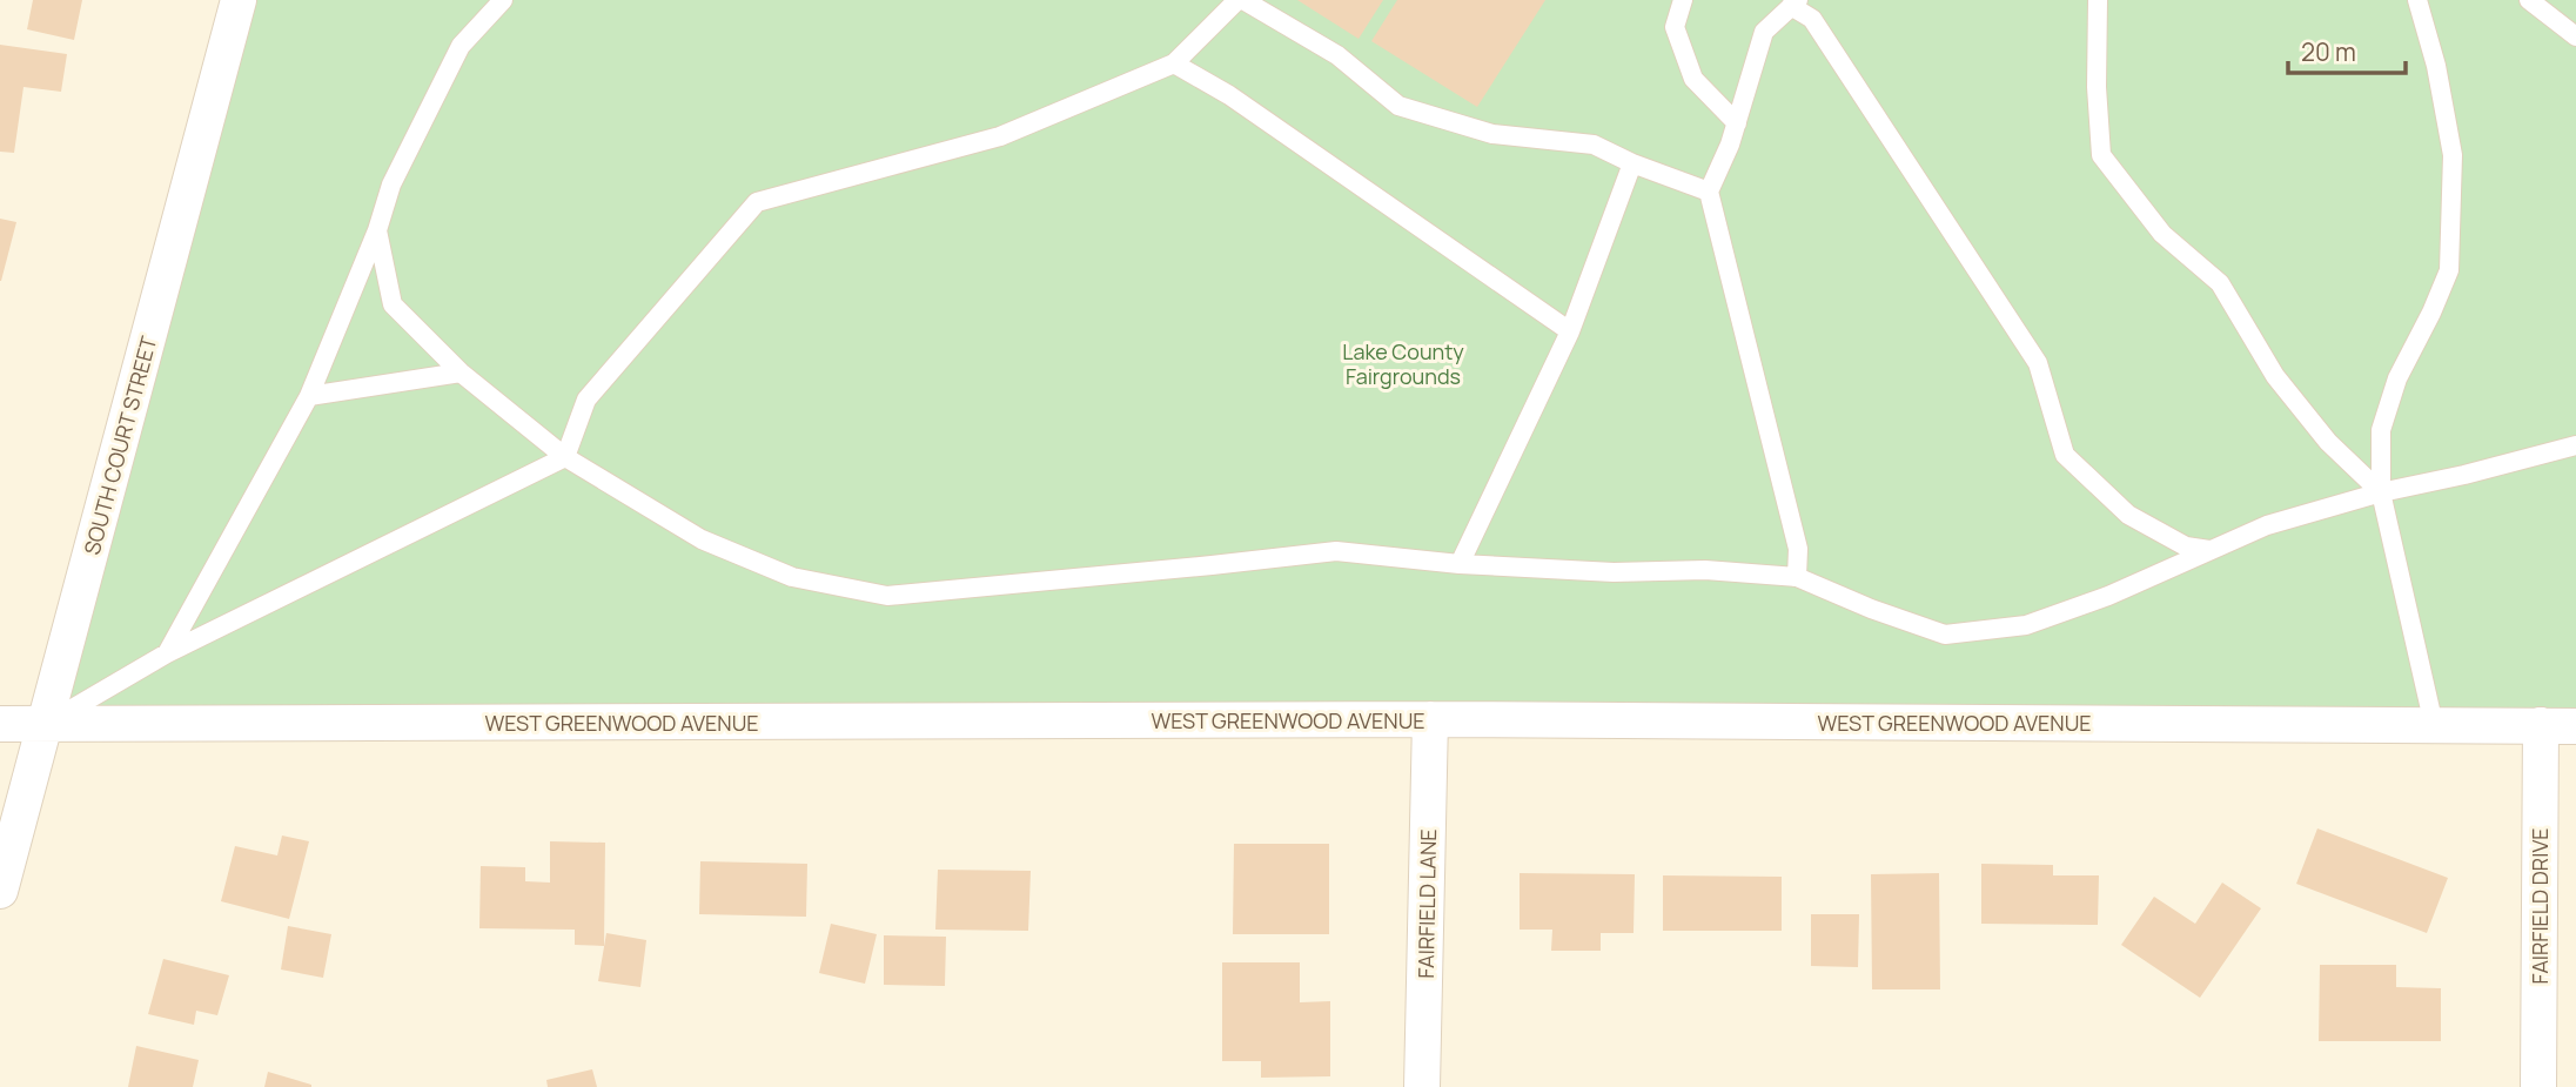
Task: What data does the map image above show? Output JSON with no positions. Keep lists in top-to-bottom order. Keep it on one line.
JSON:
{"streets":{"street":["SOUTH COURT STREET","WEST GREENWOOD AVENUE","FAIRFIELD LANE","FAIRFIELD DRIVE"]},"crossings":[["SOUTH COURT STREET","WEST GREENWOOD AVENUE"],["WEST GREENWOOD AVENUE","FAIRFIELD LANE"],["WEST GREENWOOD AVENUE","FAIRFIELD DRIVE"]],"parks":["Lake County Fairgrounds"],"scale_bar":"20 m"}
